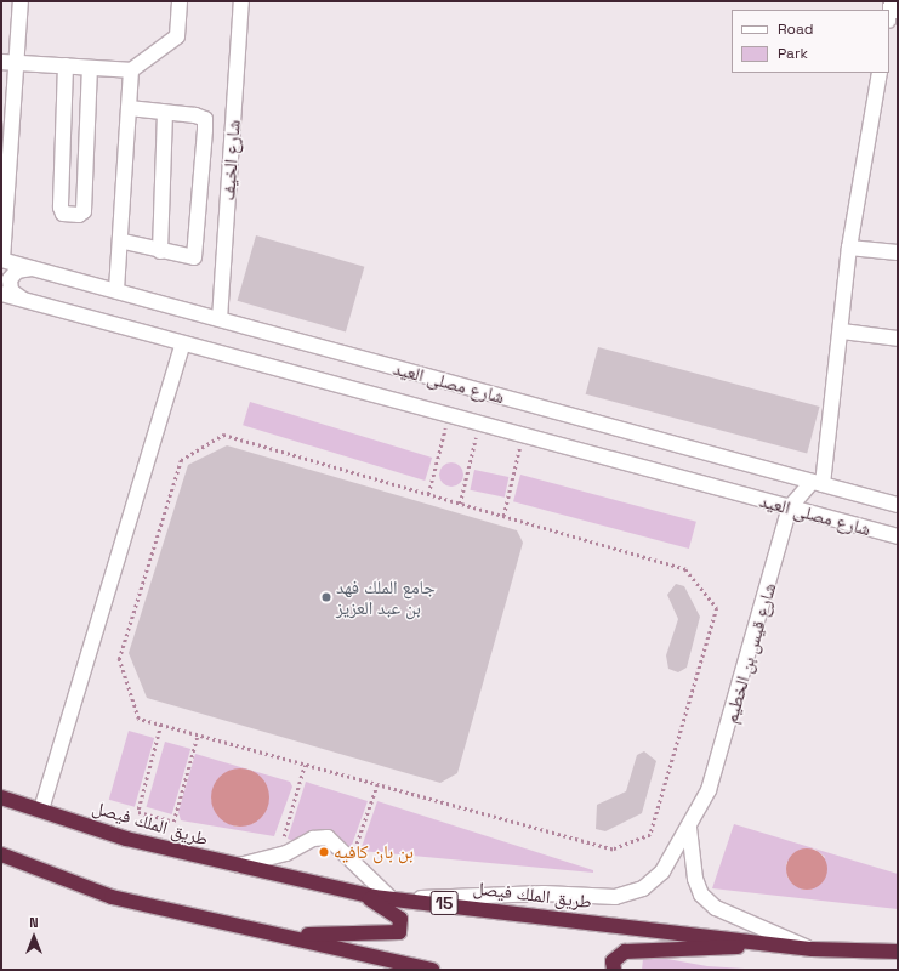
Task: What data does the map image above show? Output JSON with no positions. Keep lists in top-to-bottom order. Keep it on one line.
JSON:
{"streets":{"highway":["طريق الملك فيصل","15"],"street":["شارع الخيف","شارع مصلى العيد","شارع قيس بن الخطيم"]},"crossings":[["شارع الخيف","شارع مصلى العيد"],["شارع مصلى العيد","شارع قيس بن الخطيم"],["شارع قيس بن الخطيم","طريق الملك فيصل"]],"places":["جامع الملك فهد بن عبد العزيز","بن بان كافيه"],"legend":["Road","Park"],"north":"top"}
